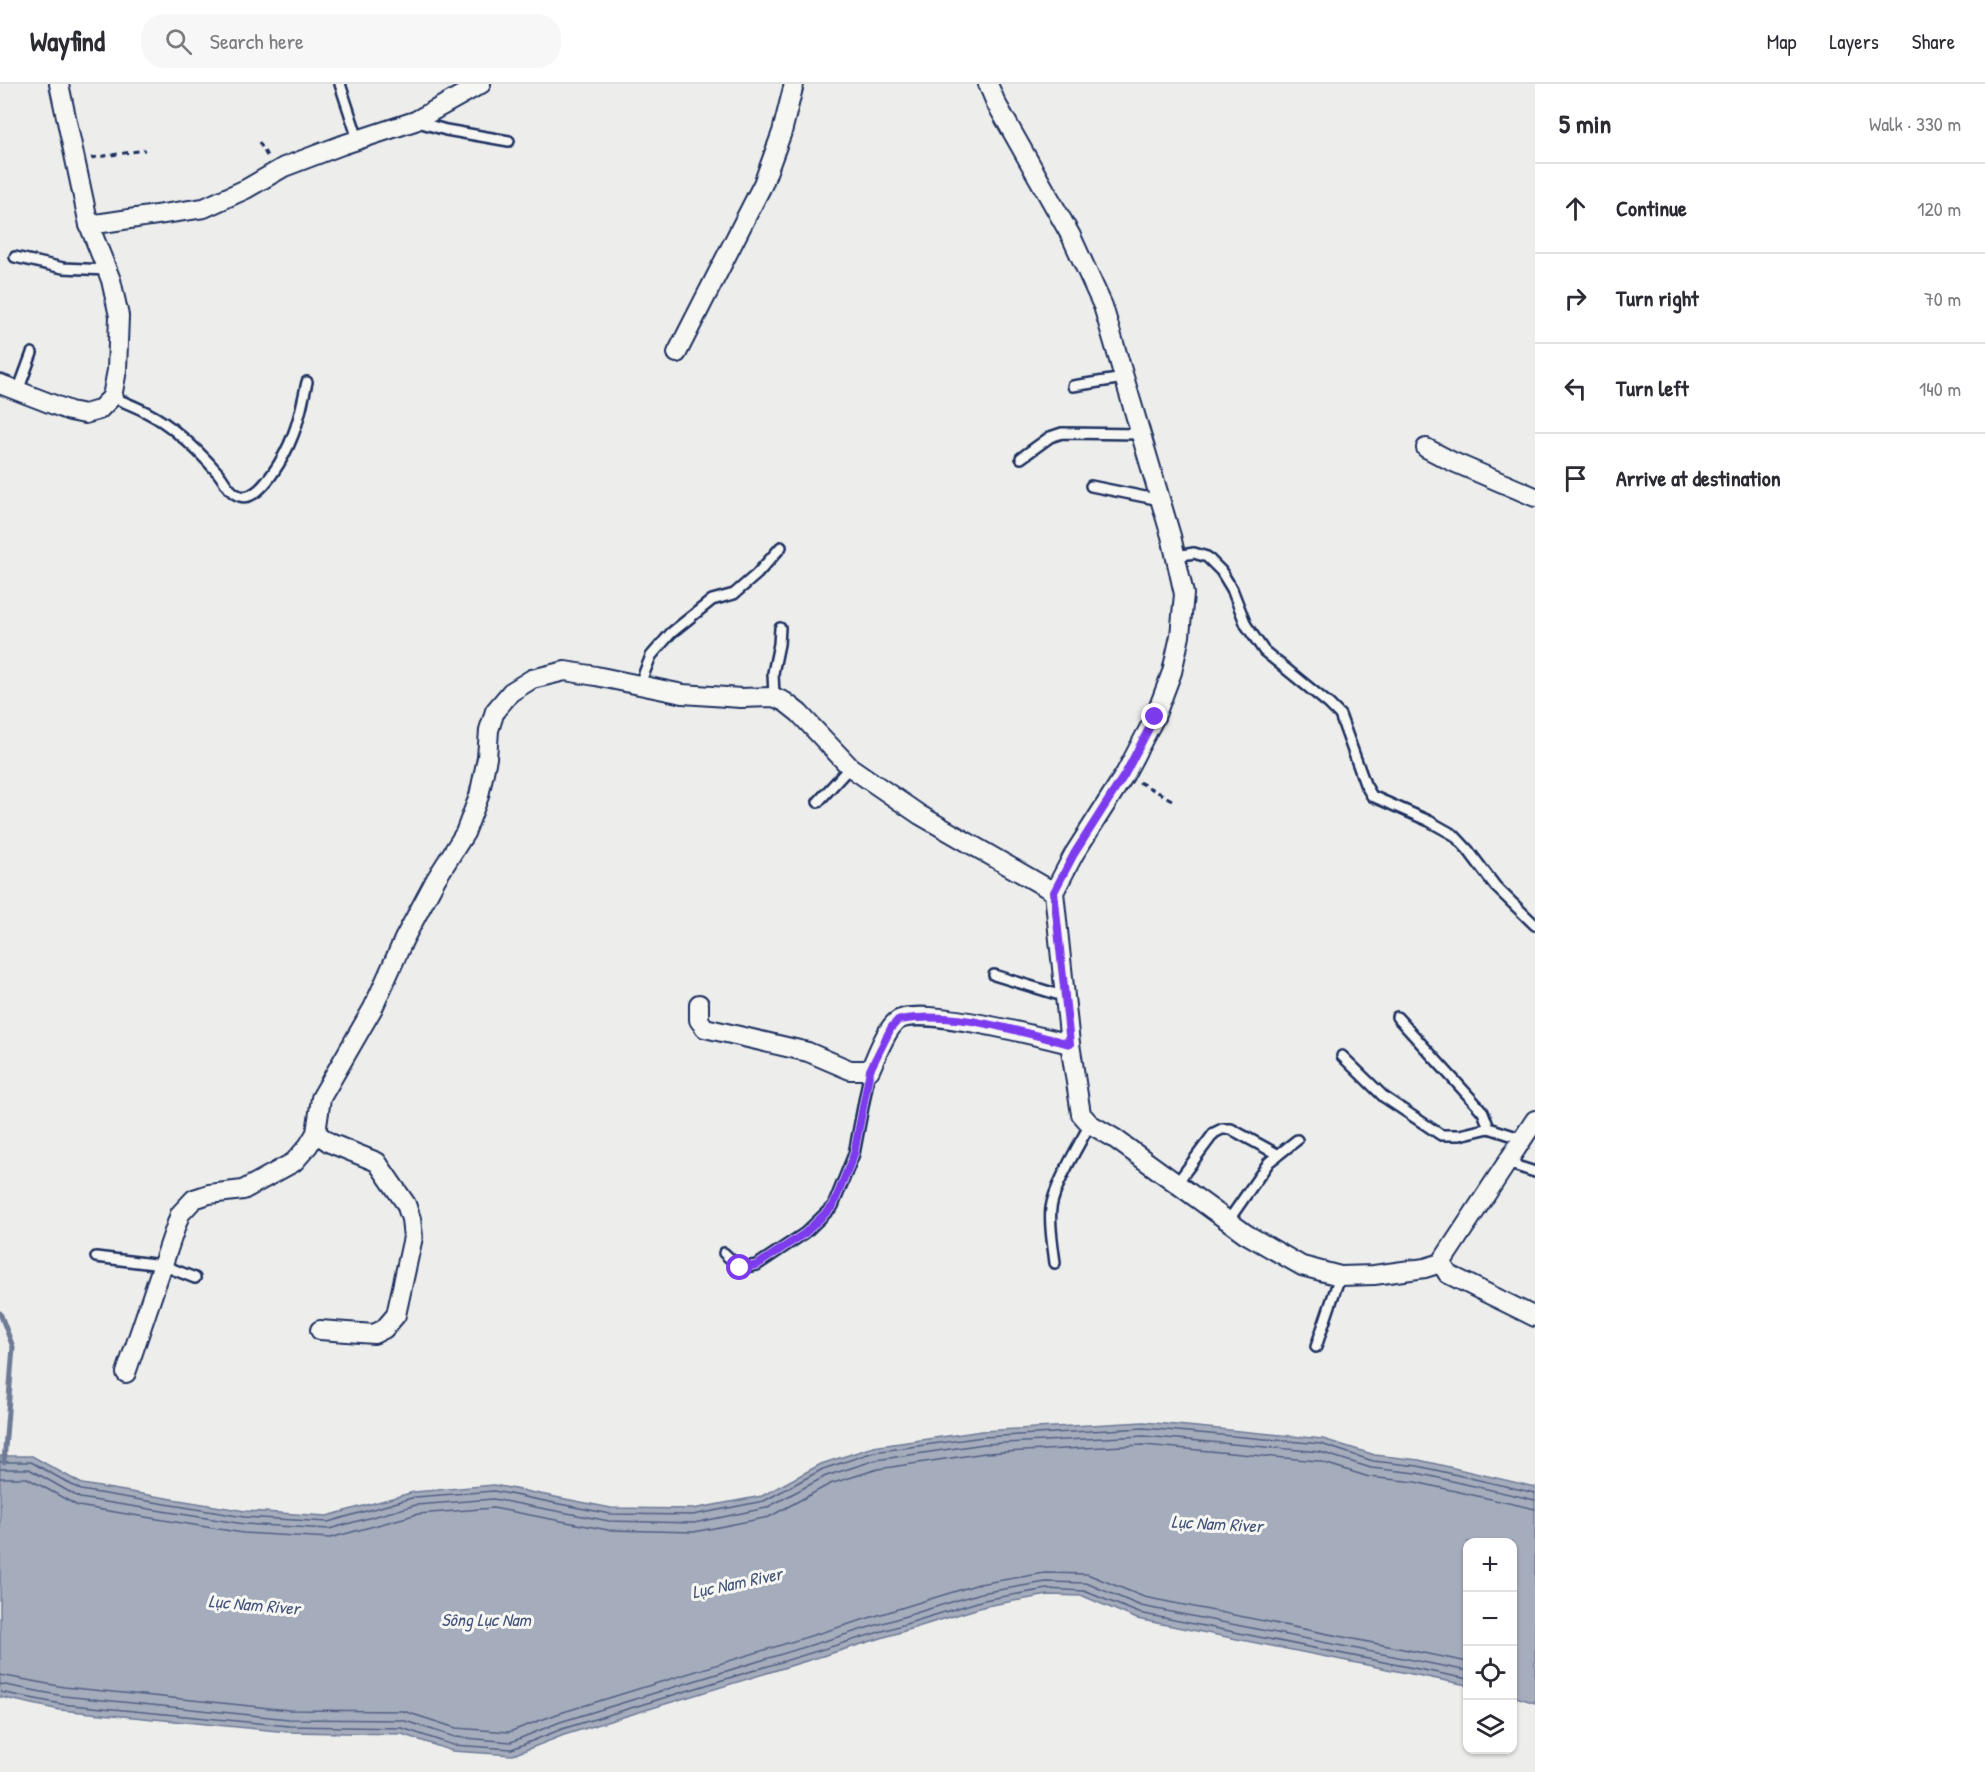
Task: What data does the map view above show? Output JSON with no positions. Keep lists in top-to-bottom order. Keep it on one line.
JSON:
{"water":["Lục Nam River","Sông Lục Nam"],"page":{"header":"Wayfind","search":"Search here","nav":["Map","Layers","Share"],"heading":["5 min","Walk · 330 m"],"list":[["Continue","120 m"],["Turn right","70 m"],["Turn left","140 m"],"Arrive at destination"],"map_buttons":["+","−"]}}
